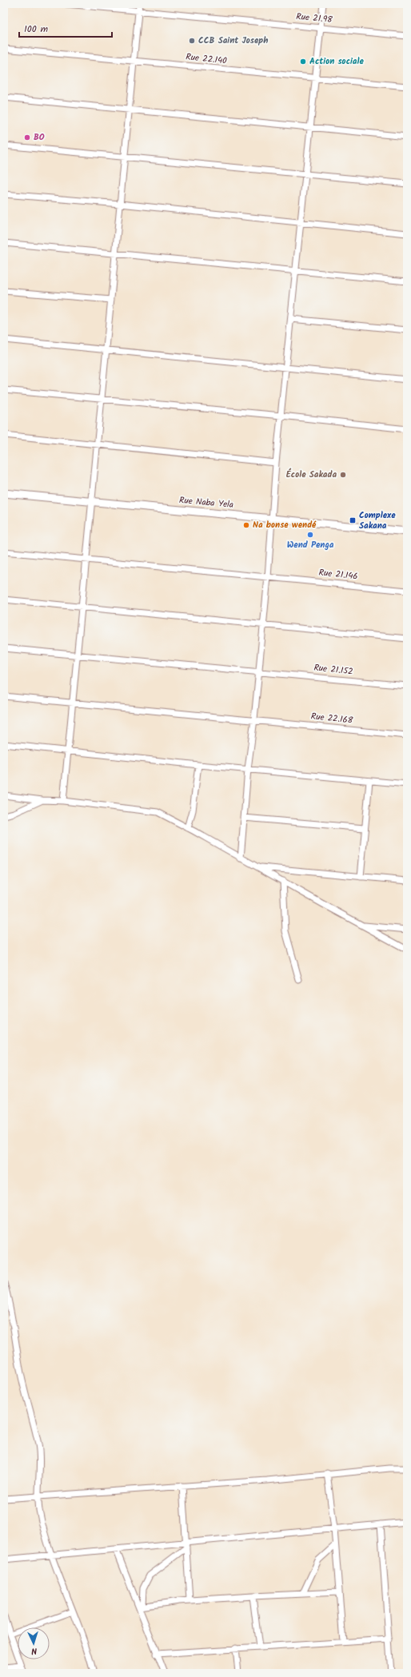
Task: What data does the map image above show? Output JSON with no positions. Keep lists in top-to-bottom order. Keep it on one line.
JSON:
{"streets":{"street":["Rue 21.98","Rue 22.140","Rue Naba Yela","Rue 21.146","Rue 21.152","Rue 22.168"]},"places":{"other":["CCB Saint Joseph","Action sociale","BO","École Sakada","Na bonse wendé","Wend Penga"],"transit":["Complexe Sakana"]},"scale_bar":"100 m","north":"bottom"}
